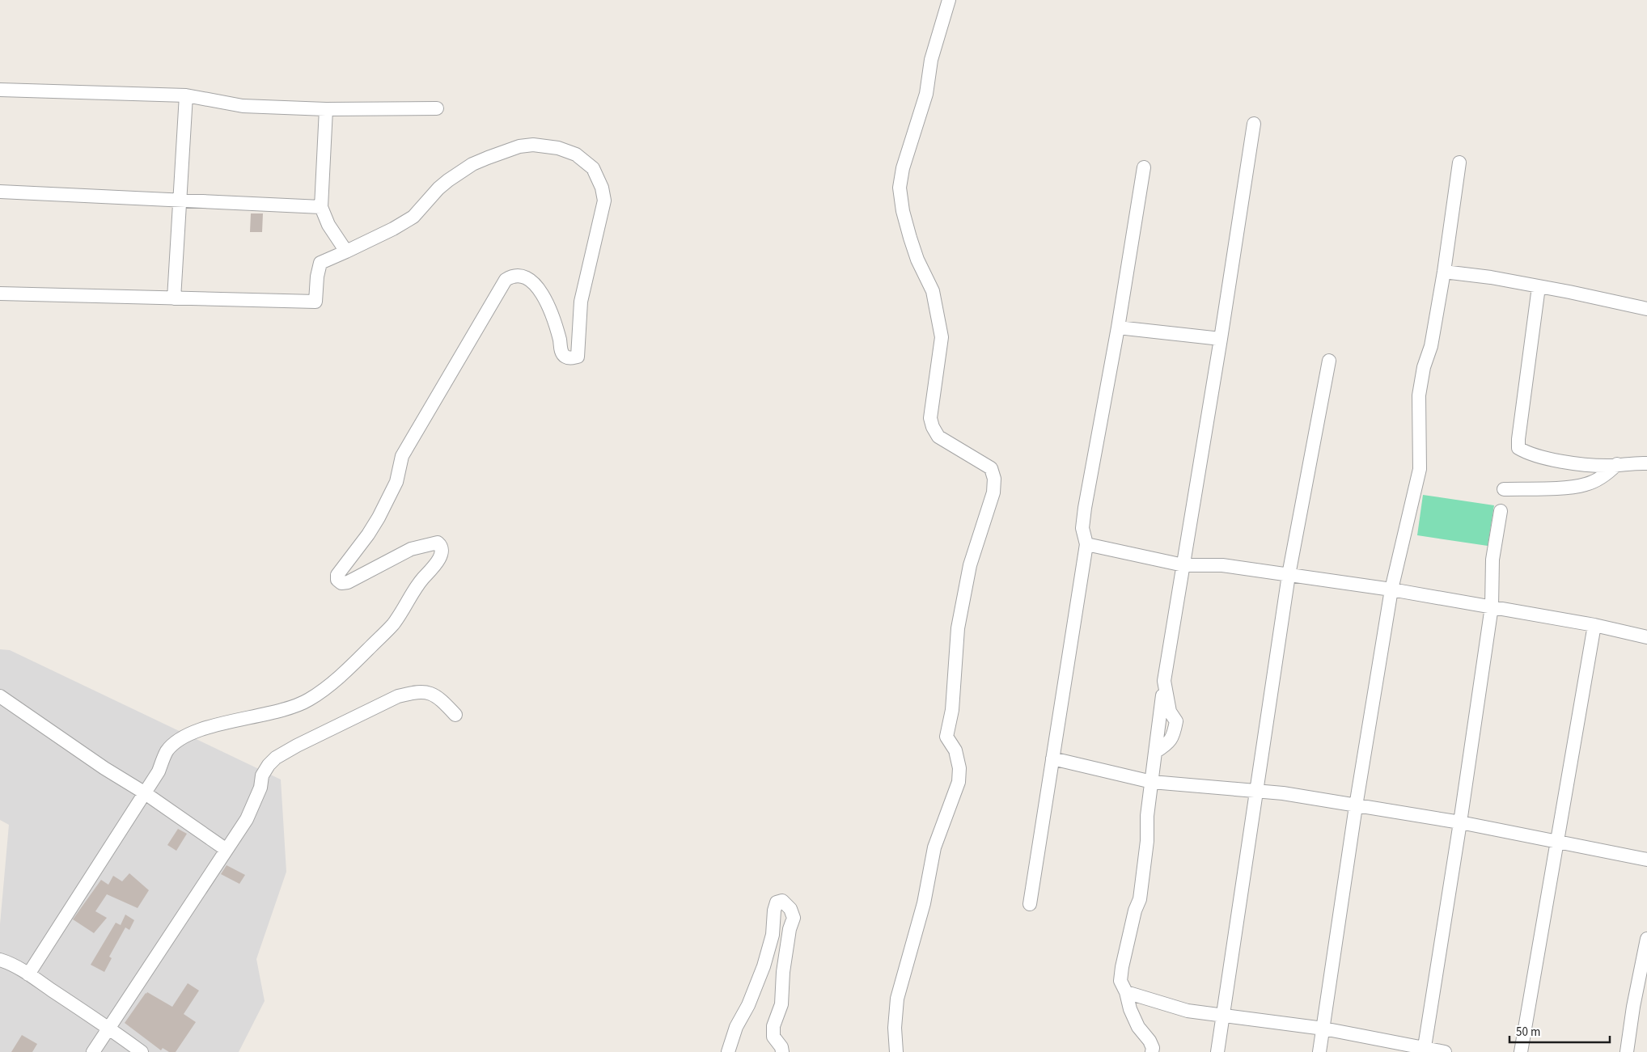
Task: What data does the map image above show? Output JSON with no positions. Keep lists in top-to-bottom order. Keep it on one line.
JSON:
{"scale_bar":"50 m"}
